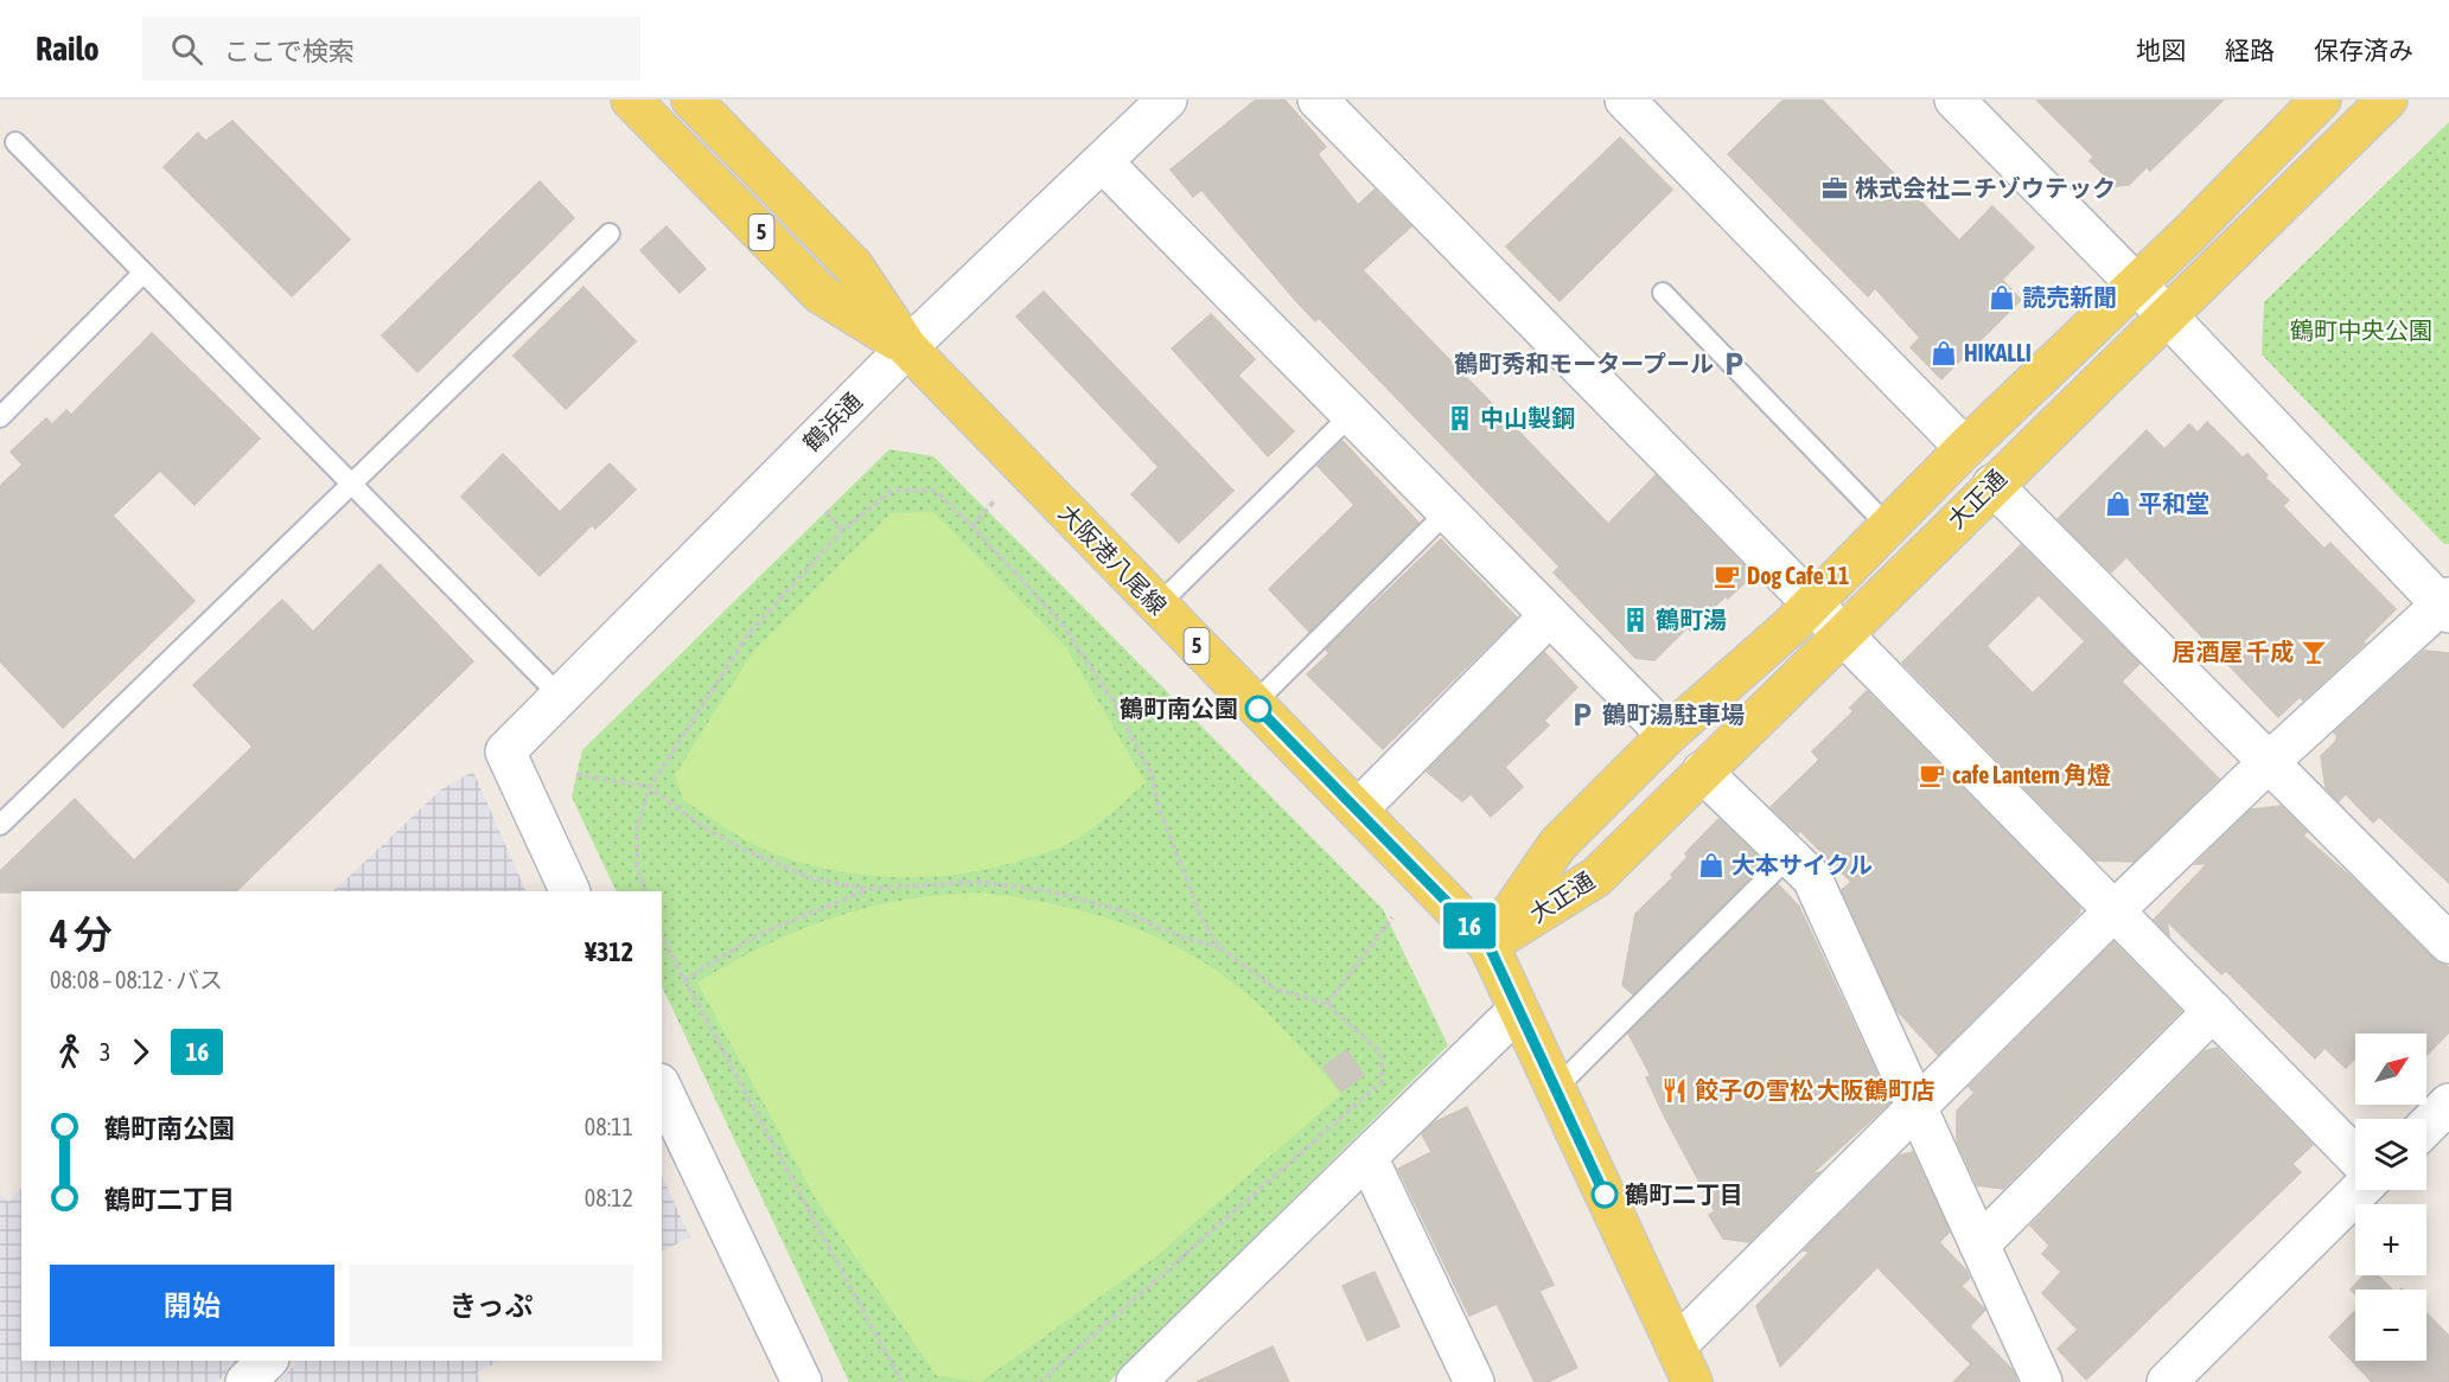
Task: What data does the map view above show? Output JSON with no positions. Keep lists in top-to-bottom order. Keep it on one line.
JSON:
{"streets":{"main road":["5","大正通","大阪港八尾線"],"street":["鶴浜通"]},"crossings":[["鶴浜通","大阪港八尾線"],["大正通","大阪港八尾線"]],"parks":["鶴町中央公園"],"places":{"office":["株式会社ニチゾウテック"],"shop":["読売新聞","HIKALLI","平和堂","大本サイクル"],"parking":["鶴町秀和モータープール","鶴町湯駐車場"],"building":["中山製鋼","鶴町湯"],"cafe":["Dog Cafe 11","cafe Lantern 角燈"],"bar":["居酒屋 千成"],"other":["鶴町南公園","鶴町二丁目"],"restaurant":["餃子の雪松 大阪鶴町店"]},"lines":["bus line 16"],"north":"top right","page":{"header":"Railo","search":"ここで検索","nav":["地図","経路","保存済み"],"on_map":"16","heading":["4 分","08:08 – 08:12 · バス","¥312"],"legs":["3","16"],"map_buttons":["+","−"],"list":[{"name":"鶴町南公園","value":"08:11"},{"name":"鶴町二丁目","value":"08:12"}],"buttons":["開始","きっぷ"]}}
